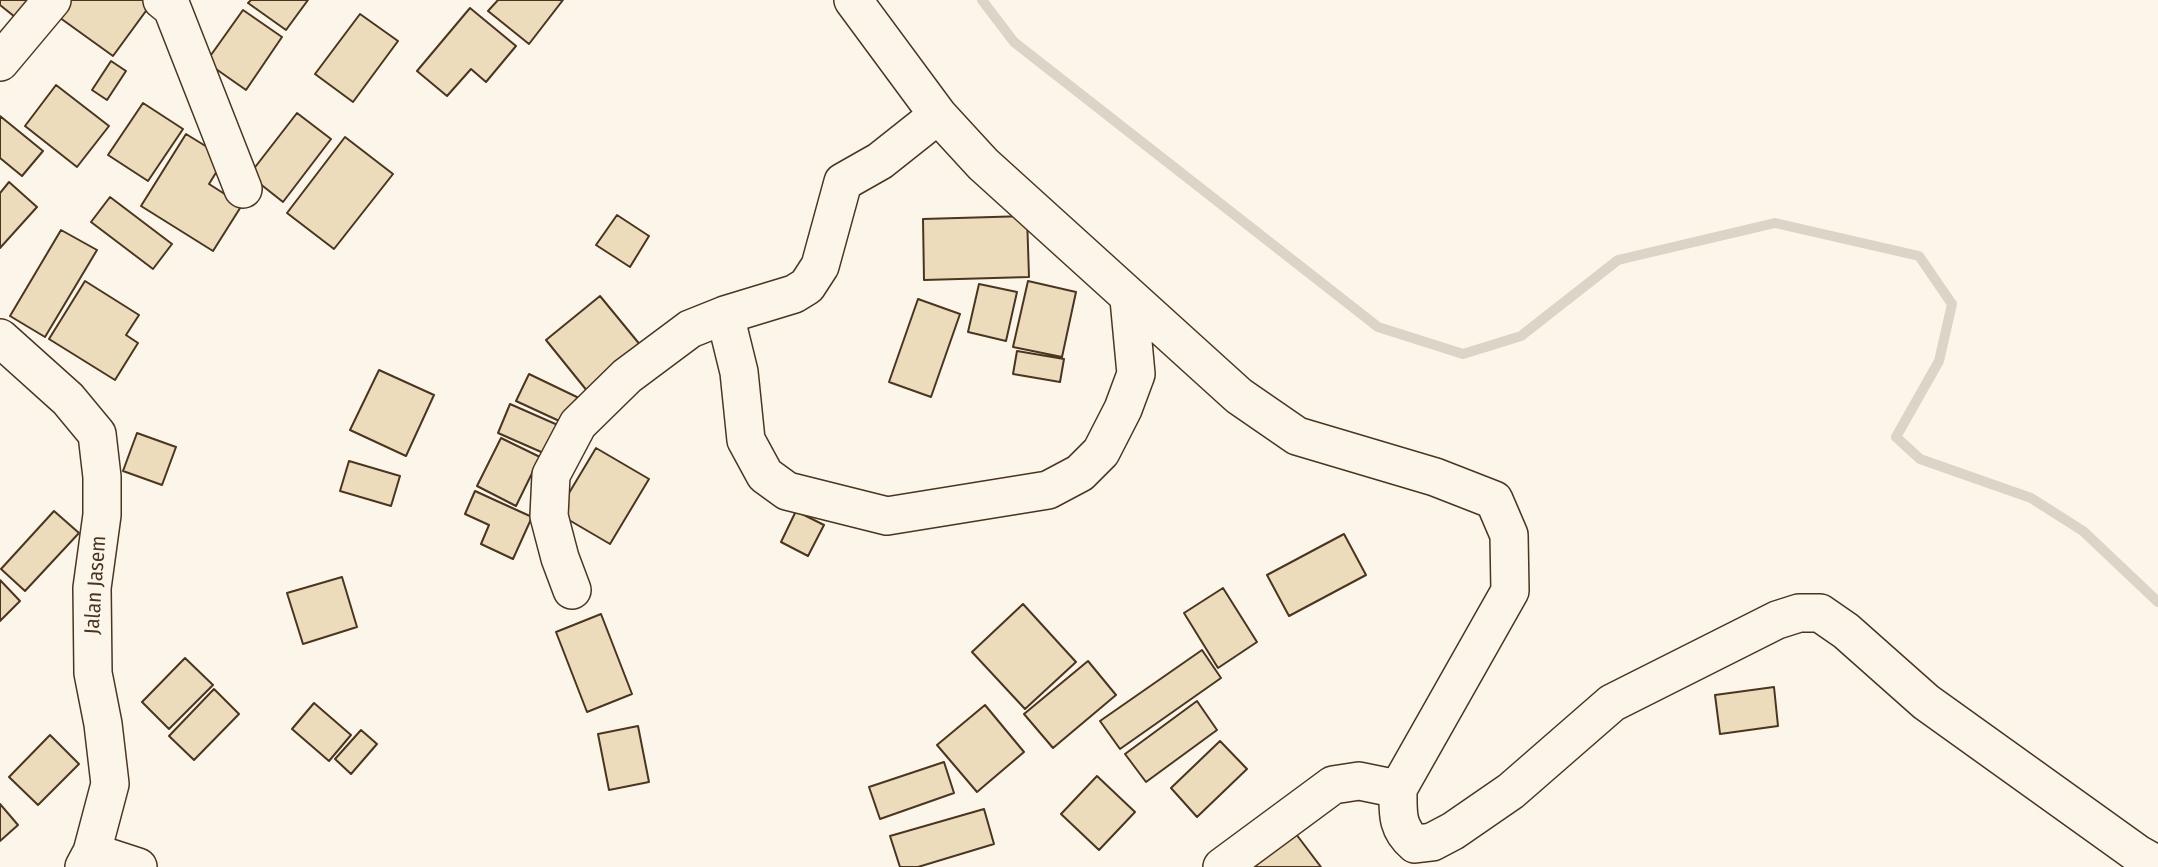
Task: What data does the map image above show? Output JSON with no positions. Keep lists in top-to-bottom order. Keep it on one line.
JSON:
{"streets":{"street":["Jalan Jasem"]}}
